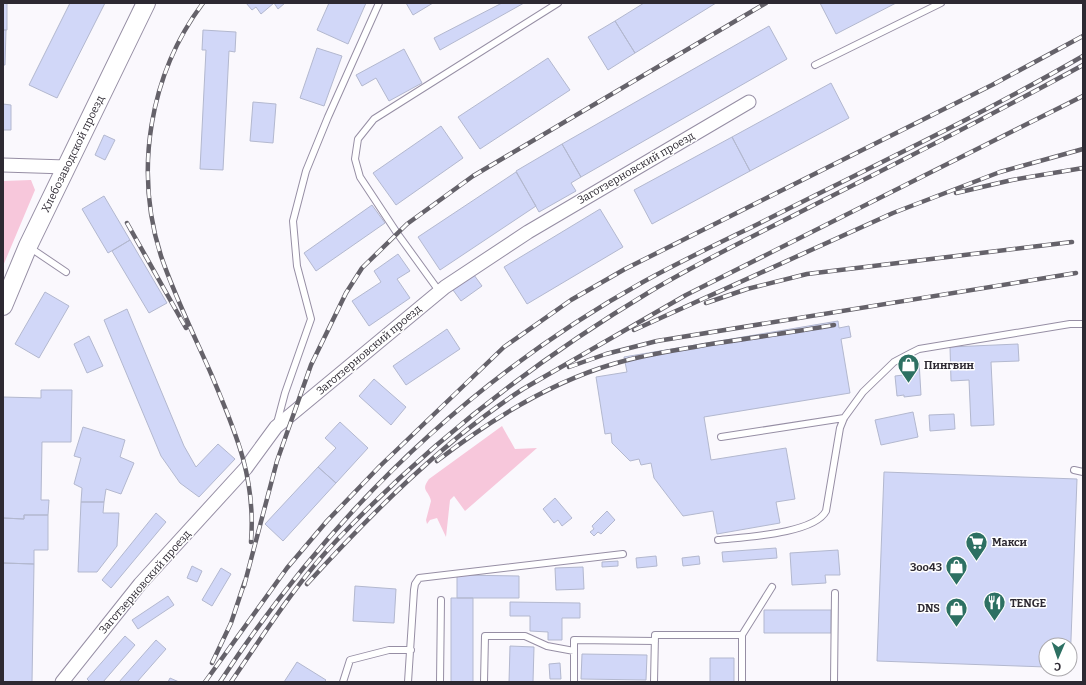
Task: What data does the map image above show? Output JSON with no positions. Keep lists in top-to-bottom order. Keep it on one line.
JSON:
{"streets":{"street":["Хлебозаводской проезд","Заготзерновский проезд"]},"places":{"shop":["Пингвин","Зоо43","DNS"],"supermarket":["Макси"],"restaurant":["TENGE"]},"north":"bottom"}
